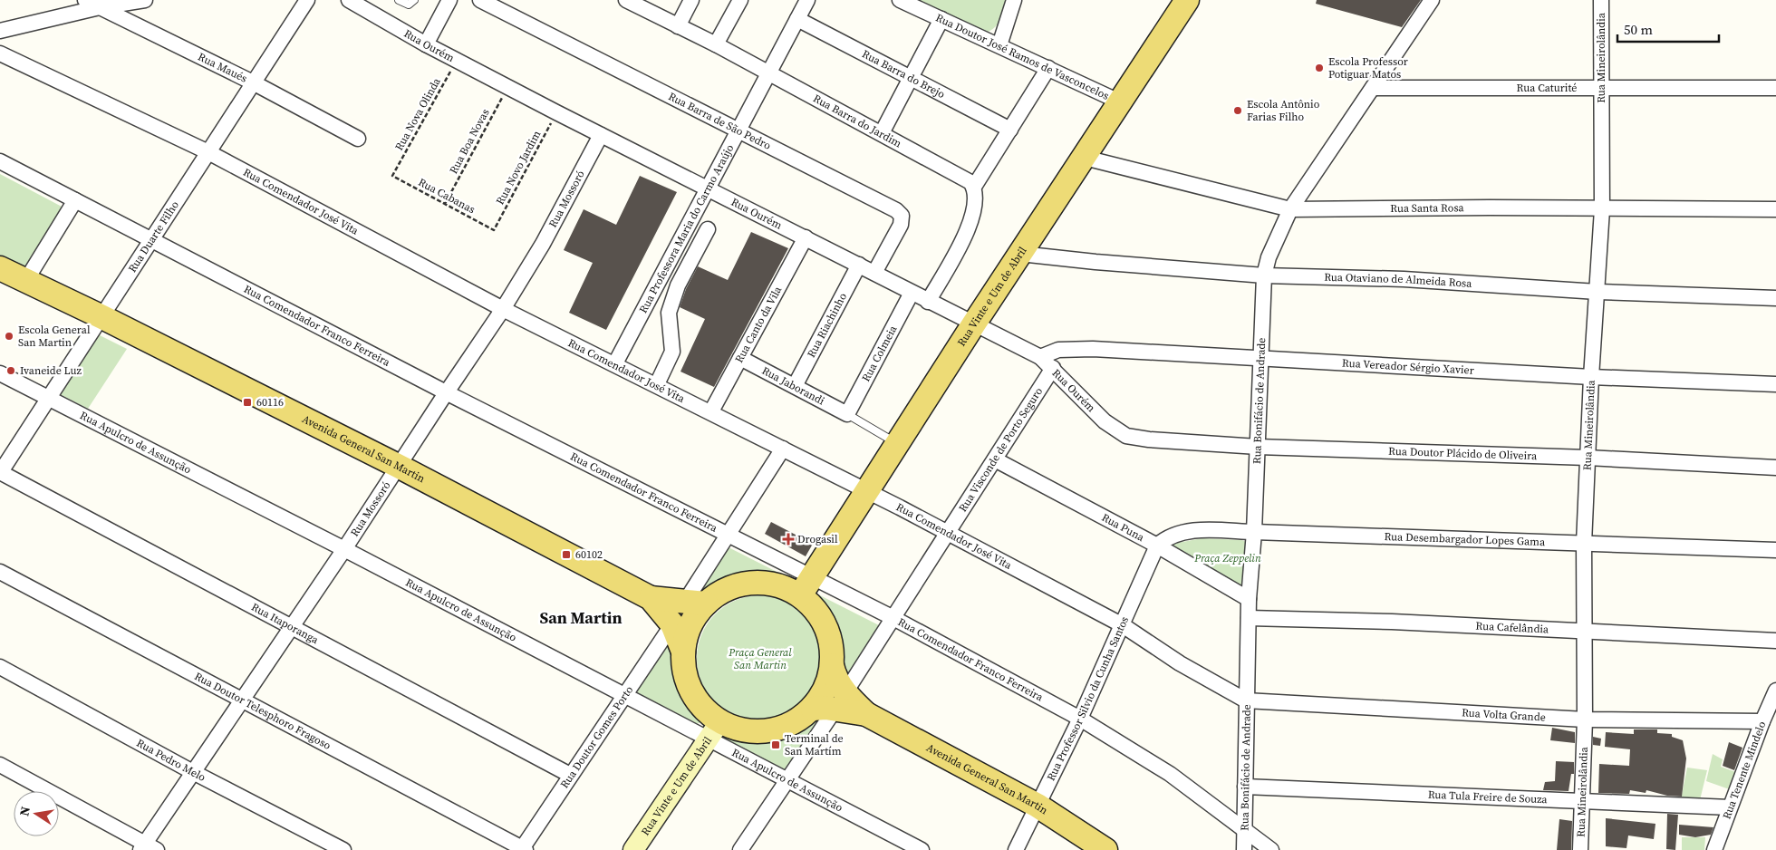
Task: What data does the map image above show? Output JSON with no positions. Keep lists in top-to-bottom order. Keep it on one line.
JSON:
{"streets":{"main road":["Rua Vinte e Um de Abril","Avenida General San Martin"],"street":["Rua Ourém","Rua Doutor José Ramos de Vasconcelos","Rua Mineirolândia","Rua Maués","Rua Barra do Brejo","Rua Caturité","Rua Barra de São Pedro","Rua Barra do Jardim","Rua Mossoró","Rua Comendador José Vita","Rua Santa Rosa","Rua Professora Maria do Carmo Araújo","Rua Duarte Filho","Rua Otaviano de Almeida Rosa","Rua Canto da Vila","Rua Comendador Franco Ferreira","Rua Riachinho","Rua Colmeia","Rua Vereador Sérgio Xavier","Rua Jaborandi","Rua Bonifácio de Andrade","Rua Apulcro de Assunção","Rua Visconde de Porto Seguro","Rua Doutor Plácido de Oliveira","Rua Puna","Rua Desembargador Lopes Gama","Rua Itaporanga","Rua Cafelândia","Rua Professor Silvio da Cunha Santos","Rua Doutor Telesphoro Fragoso","Rua Volta Grande","Rua Doutor Gomes Porto","Rua Pedro Melo","Rua Tenente Mindelo","Rua Tula Freire de Souza"],"path":["Rua Nova Olinda","Rua Boa Novas","Rua Novo Jardim","Rua Cabanas"]},"crossings":[["Rua Ourém","Rua Nova Olinda"],["Rua Ourém","Rua Barra de São Pedro"],["Rua Ourém","Rua Boa Novas"],["Rua Ourém","Rua Novo Jardim"],["Rua Ourém","Rua Mossoró"],["Rua Ourém","Rua Professora Maria do Carmo Araújo"],["Rua Ourém","Rua Vinte e Um de Abril"],["Rua Ourém","Rua Canto da Vila"],["Rua Ourém","Rua Riachinho"],["Rua Ourém","Rua Colmeia"],["Rua Ourém","Rua Vereador Sérgio Xavier"],["Rua Ourém","Rua Visconde de Porto Seguro"],["Rua Ourém","Rua Doutor Plácido de Oliveira"],["Rua Doutor José Ramos de Vasconcelos","Rua Vinte e Um de Abril"],["Rua Mineirolândia","Rua Caturité"],["Rua Mineirolândia","Rua Santa Rosa"],["Rua Mineirolândia","Rua Otaviano de Almeida Rosa"],["Rua Mineirolândia","Rua Vereador Sérgio Xavier"],["Rua Mineirolândia","Rua Doutor Plácido de Oliveira"],["Rua Mineirolândia","Rua Desembargador Lopes Gama"],["Rua Mineirolândia","Rua Cafelândia"],["Rua Mineirolândia","Rua Volta Grande"],["Rua Mineirolândia","Rua Tula Freire de Souza"],["Rua Maués","Rua Duarte Filho"],["Rua Barra do Brejo","Rua Professora Maria do Carmo Araújo"],["Rua Caturité","Rua Bonifácio de Andrade"],["Rua Nova Olinda","Rua Cabanas"],["Rua Barra de São Pedro","Rua Professora Maria do Carmo Araújo"],["Rua Barra do Jardim","Rua Professora Maria do Carmo Araújo"],["Rua Boa Novas","Rua Cabanas"],["Rua Novo Jardim","Rua Cabanas"],["Rua Mossoró","Rua Comendador José Vita"],["Rua Mossoró","Rua Comendador Franco Ferreira"],["Rua Mossoró","Rua Apulcro de Assunção"],["Rua Mossoró","Avenida General San Martin"],["Rua Mossoró","Rua Itaporanga"],["Rua Mossoró","Rua Doutor Telesphoro Fragoso"],["Rua Mossoró","Rua Pedro Melo"],["Rua Comendador José Vita","Rua Professora Maria do Carmo Araújo"],["Rua Comendador José Vita","Rua Duarte Filho"],["Rua Comendador José Vita","Rua Vinte e Um de Abril"],["Rua Comendador José Vita","Rua Canto da Vila"],["Rua Comendador José Vita","Rua Bonifácio de Andrade"],["Rua Comendador José Vita","Rua Visconde de Porto Seguro"],["Rua Comendador José Vita","Rua Professor Silvio da Cunha Santos"],["Rua Comendador José Vita","Rua Volta Grande"],["Rua Santa Rosa","Rua Vinte e Um de Abril"],["Rua Santa Rosa","Rua Bonifácio de Andrade"],["Rua Duarte Filho","Rua Comendador Franco Ferreira"],["Rua Duarte Filho","Rua Apulcro de Assunção"],["Rua Duarte Filho","Avenida General San Martin"],["Rua Duarte Filho","Rua Itaporanga"],["Rua Otaviano de Almeida Rosa","Rua Vinte e Um de Abril"],["Rua Otaviano de Almeida Rosa","Rua Bonifácio de Andrade"],["Rua Vinte e Um de Abril","Rua Comendador Franco Ferreira"],["Rua Vinte e Um de Abril","Rua Apulcro de Assunção"],["Rua Vinte e Um de Abril","Avenida General San Martin"],["Rua Canto da Vila","Rua Jaborandi"],["Rua Comendador Franco Ferreira","Rua Bonifácio de Andrade"],["Rua Comendador Franco Ferreira","Rua Apulcro de Assunção"],["Rua Comendador Franco Ferreira","Avenida General San Martin"],["Rua Comendador Franco Ferreira","Rua Visconde de Porto Seguro"],["Rua Comendador Franco Ferreira","Rua Professor Silvio da Cunha Santos"],["Rua Riachinho","Rua Jaborandi"],["Rua Colmeia","Rua Jaborandi"],["Rua Vereador Sérgio Xavier","Rua Bonifácio de Andrade"],["Rua Bonifácio de Andrade","Rua Doutor Plácido de Oliveira"],["Rua Bonifácio de Andrade","Rua Puna"],["Rua Bonifácio de Andrade","Rua Desembargador Lopes Gama"],["Rua Bonifácio de Andrade","Rua Cafelândia"],["Rua Bonifácio de Andrade","Rua Volta Grande"],["Rua Bonifácio de Andrade","Rua Tula Freire de Souza"],["Rua Apulcro de Assunção","Avenida General San Martin"],["Rua Apulcro de Assunção","Rua Visconde de Porto Seguro"],["Rua Apulcro de Assunção","Rua Doutor Gomes Porto"],["Avenida General San Martin","Rua Visconde de Porto Seguro"],["Avenida General San Martin","Rua Professor Silvio da Cunha Santos"],["Avenida General San Martin","Rua Doutor Gomes Porto"],["Rua Visconde de Porto Seguro","Rua Puna"],["Rua Puna","Rua Desembargador Lopes Gama"],["Rua Puna","Rua Professor Silvio da Cunha Santos"],["Rua Desembargador Lopes Gama","Rua Professor Silvio da Cunha Santos"],["Rua Itaporanga","Rua Doutor Gomes Porto"],["Rua Doutor Telesphoro Fragoso","Rua Doutor Gomes Porto"],["Rua Volta Grande","Rua Tenente Mindelo"],["Rua Tenente Mindelo","Rua Tula Freire de Souza"]],"districts":["San Martin"],"parks":["Praça Zeppelin","Praça General San Martin"],"places":{"other":["Escola Professor Potiguar Matos","Escola Antônio Farias Filho","Escola General San Martin","Ivaneide Luz"],"transit":["60116","60102","Terminal de San Martím"],"health":["Drogasil"]},"scale_bar":"50 m","north":"left"}
